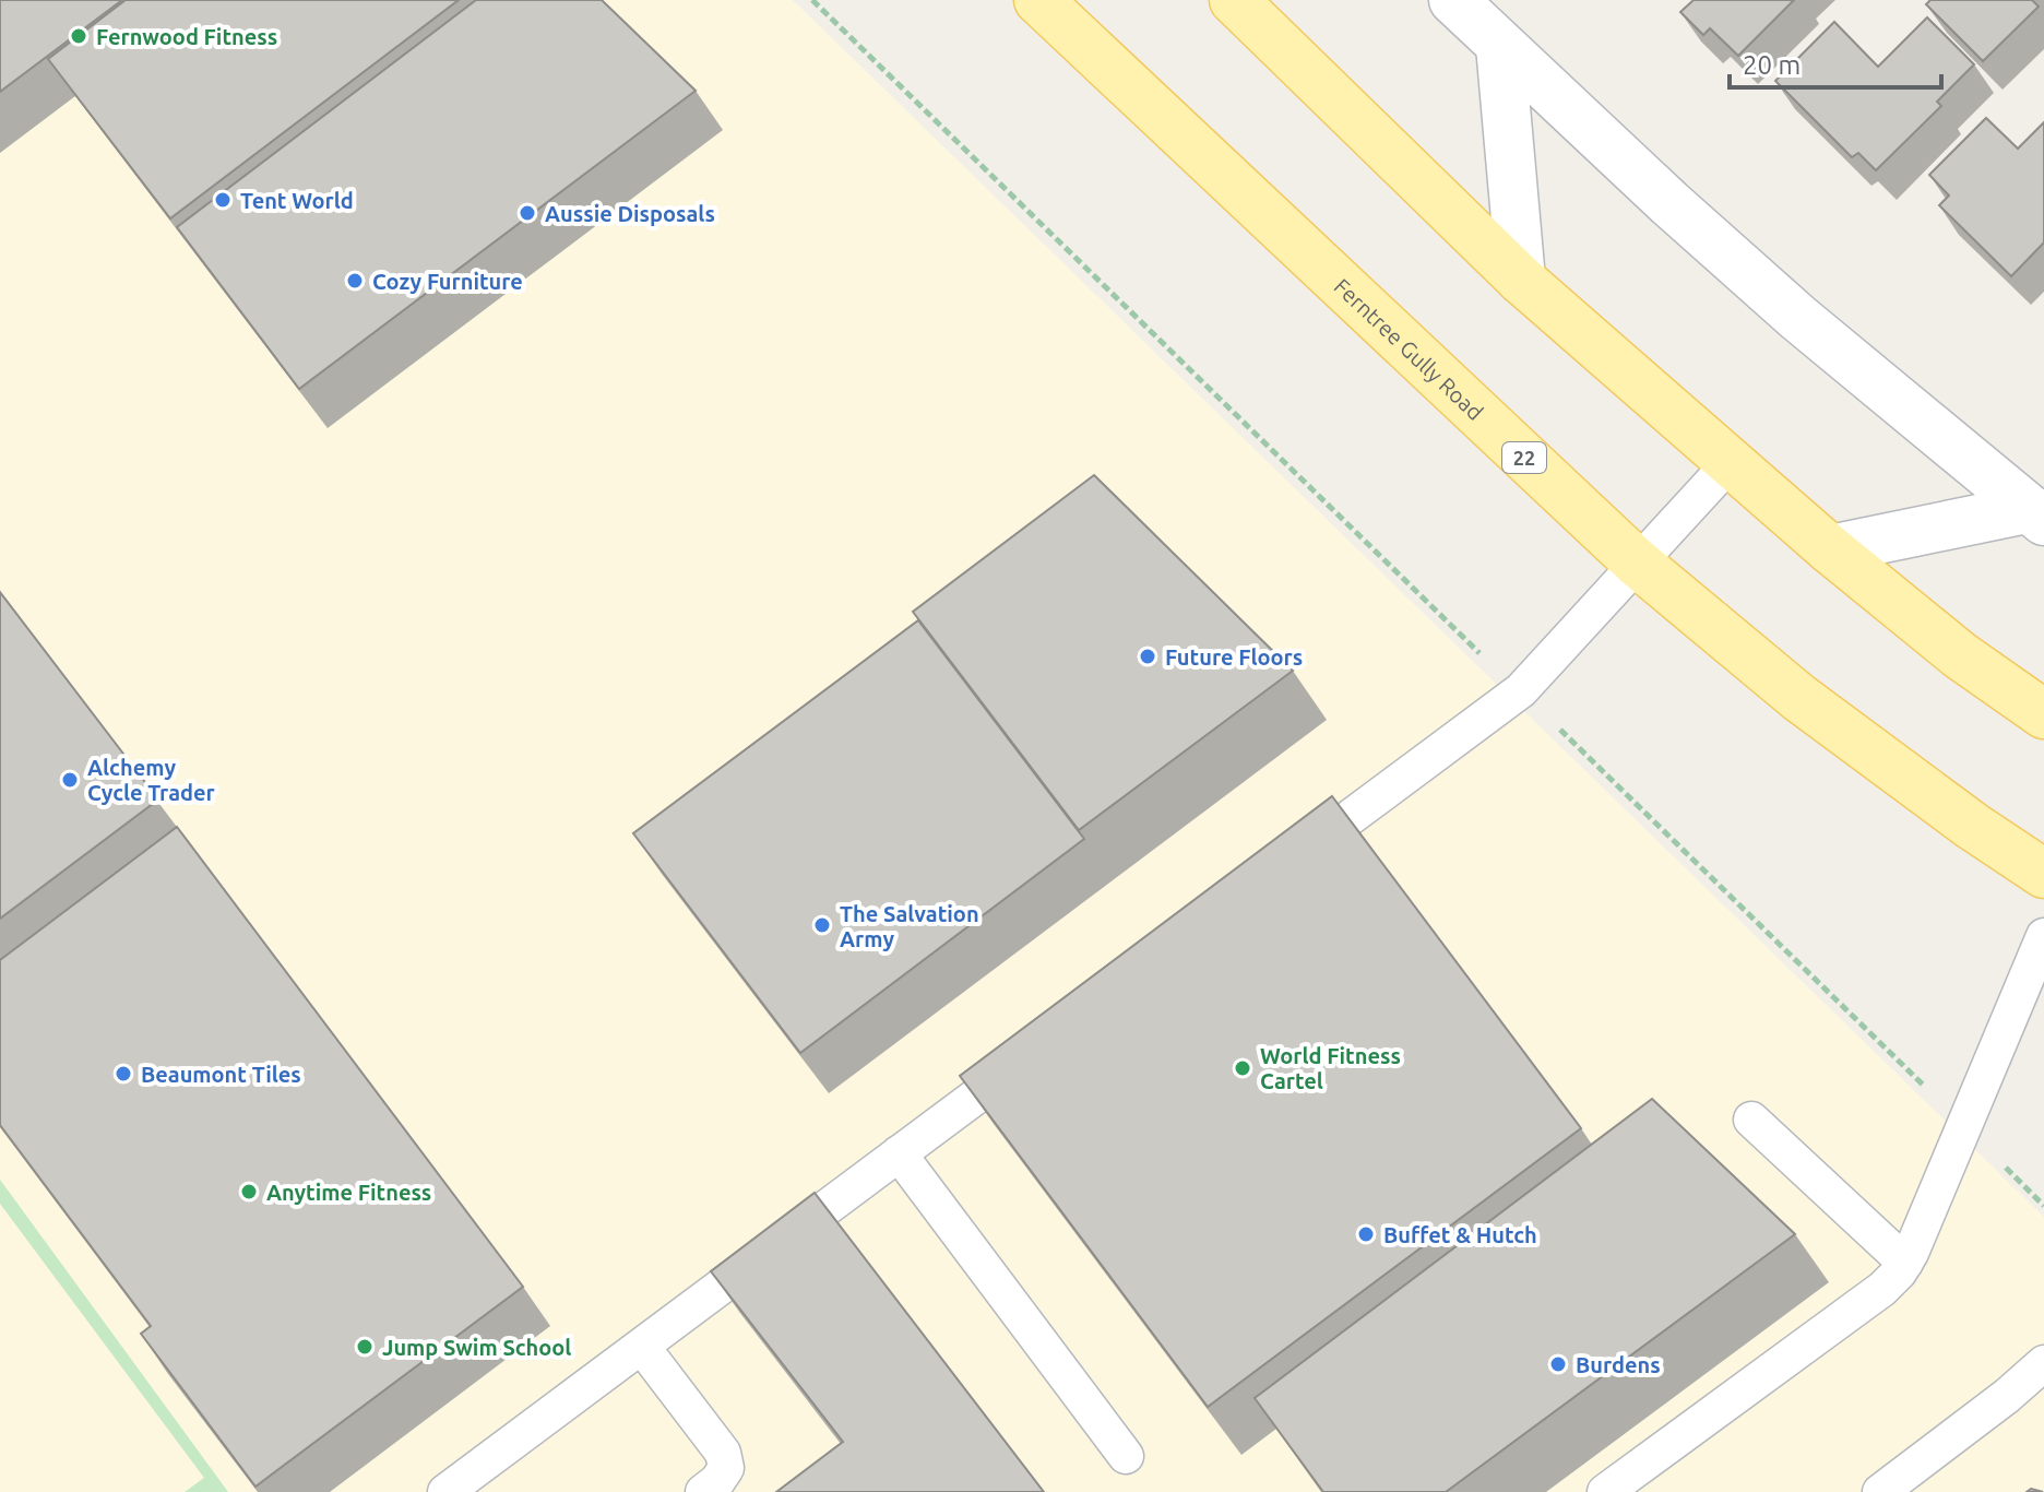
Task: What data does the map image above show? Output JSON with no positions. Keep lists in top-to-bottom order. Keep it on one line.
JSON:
{"streets":{"main road":["Ferntree Gully Road","22"]},"places":["Fernwood Fitness","Tent World","Aussie Disposals","Cozy Furniture","Future Floors","Alchemy Cycle Trader","The Salvation Army","World Fitness Cartel","Beaumont Tiles","Anytime Fitness","Buffet & Hutch","Jump Swim School","Burdens"],"scale_bar":"20 m"}
